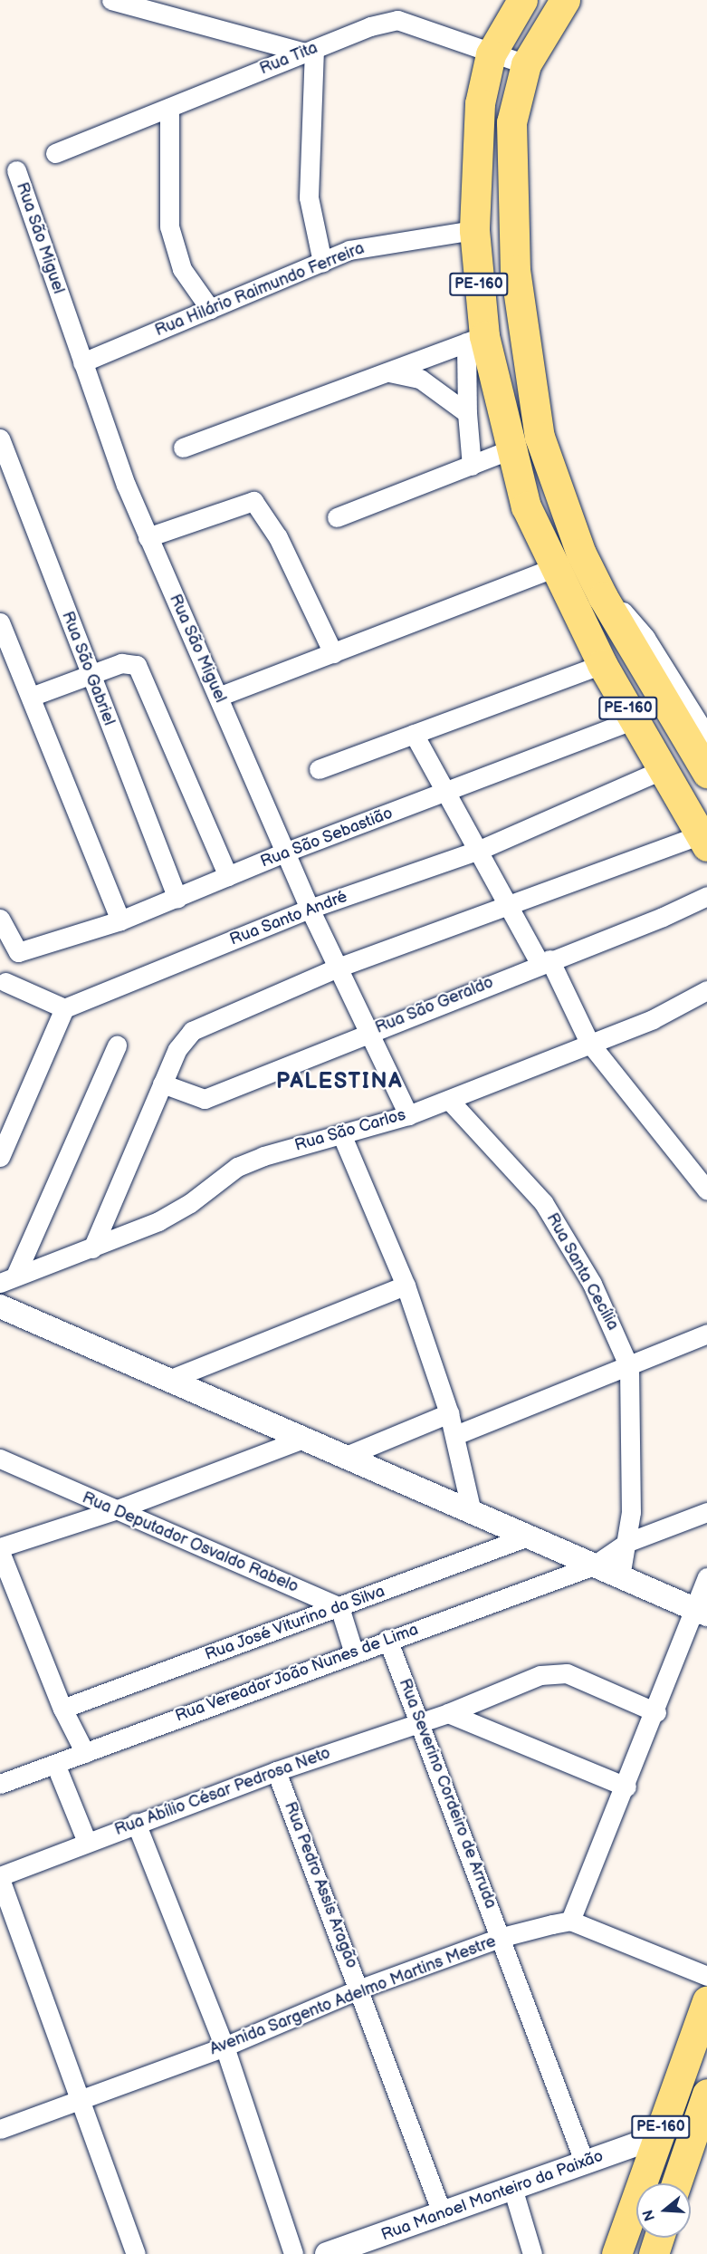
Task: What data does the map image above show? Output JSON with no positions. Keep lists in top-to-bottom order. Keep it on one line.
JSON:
{"streets":{"main road":["PE-160"],"street":["Rua Tita","Rua São Miguel","Rua Hilário Raimundo Ferreira","Rua São Gabriel","Rua São Sebastião","Rua Santo André","Rua São Geraldo","Rua São Carlos","Rua Santa Cecília","Rua Deputador Osvaldo Rabelo","Rua José Viturino da Silva","Rua Vereador João Nunes de Lima","Rua Abílio César Pedrosa Neto","Rua Severino Cordeiro de Arruda","Rua Pedro Assis Aragão","Avenida Sargento Adelmo Martins Mestre","Rua Manoel Monteiro da Paixão"]},"crossings":[["Rua Tita","PE-160"],["Rua São Miguel","Rua Hilário Raimundo Ferreira"],["Rua São Miguel","Rua São Sebastião"],["Rua São Miguel","Rua Santo André"],["Rua São Miguel","Rua São Geraldo"],["Rua São Miguel","Rua São Carlos"],["PE-160","Rua Hilário Raimundo Ferreira"],["PE-160","Rua São Sebastião"],["PE-160","Rua Santo André"],["PE-160","Rua Manoel Monteiro da Paixão"],["Rua São Gabriel","Rua São Sebastião"],["Rua São Carlos","Rua Santa Cecília"],["Rua Deputador Osvaldo Rabelo","Rua José Viturino da Silva"],["Rua Vereador João Nunes de Lima","Rua Severino Cordeiro de Arruda"],["Rua Abílio César Pedrosa Neto","Rua Severino Cordeiro de Arruda"],["Rua Abílio César Pedrosa Neto","Rua Pedro Assis Aragão"],["Rua Severino Cordeiro de Arruda","Avenida Sargento Adelmo Martins Mestre"],["Rua Severino Cordeiro de Arruda","Rua Manoel Monteiro da Paixão"],["Rua Pedro Assis Aragão","Avenida Sargento Adelmo Martins Mestre"],["Rua Pedro Assis Aragão","Rua Manoel Monteiro da Paixão"]],"districts":["PALESTINA"],"north":"left"}
